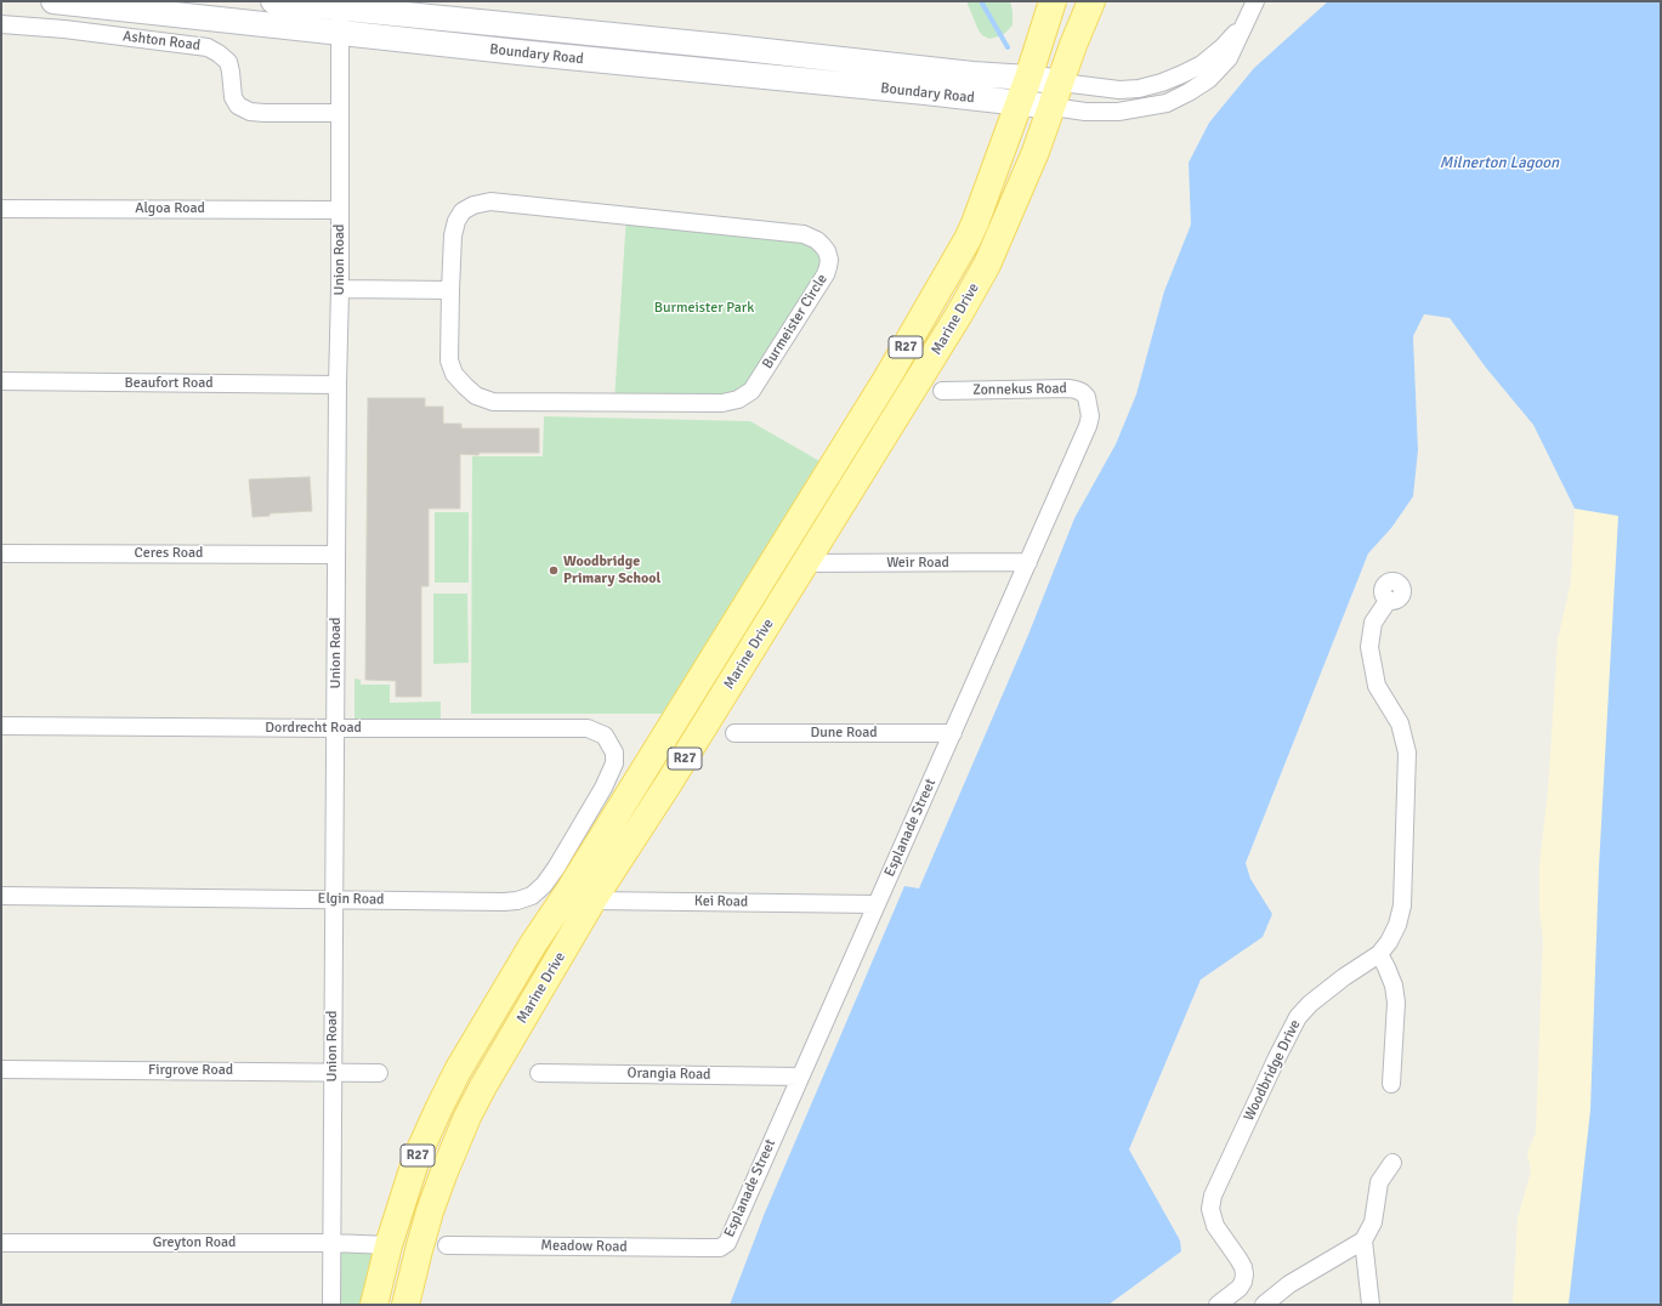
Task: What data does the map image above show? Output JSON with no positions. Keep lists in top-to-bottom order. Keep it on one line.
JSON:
{"streets":{"main road":["Boundary Road","Marine Drive","R27"],"street":["Ashton Road","Algoa Road","Union Road","Burmeister Circle","Beaufort Road","Zonnekus Road","Ceres Road","Weir Road","Dordrecht Road","Dune Road","Esplanade Street","Elgin Road","Kei Road","Firgrove Road","Woodbridge Drive","Orangia Road","Greyton Road","Meadow Road"]},"crossings":[["Ashton Road","Union Road"],["Boundary Road","Union Road"],["Boundary Road","Marine Drive"],["Algoa Road","Union Road"],["Union Road","Beaufort Road"],["Union Road","Ceres Road"],["Union Road","Dordrecht Road"],["Union Road","Elgin Road"],["Union Road","Firgrove Road"],["Union Road","Greyton Road"],["Marine Drive","Weir Road"],["Marine Drive","Kei Road"],["Marine Drive","Greyton Road"],["Zonnekus Road","Esplanade Street"],["Weir Road","Esplanade Street"],["Dordrecht Road","Elgin Road"],["Dune Road","Esplanade Street"],["Esplanade Street","Kei Road"],["Esplanade Street","Orangia Road"],["Esplanade Street","Meadow Road"]],"water":["Milnerton Lagoon"],"parks":["Burmeister Park"],"places":["Woodbridge Primary School"]}
